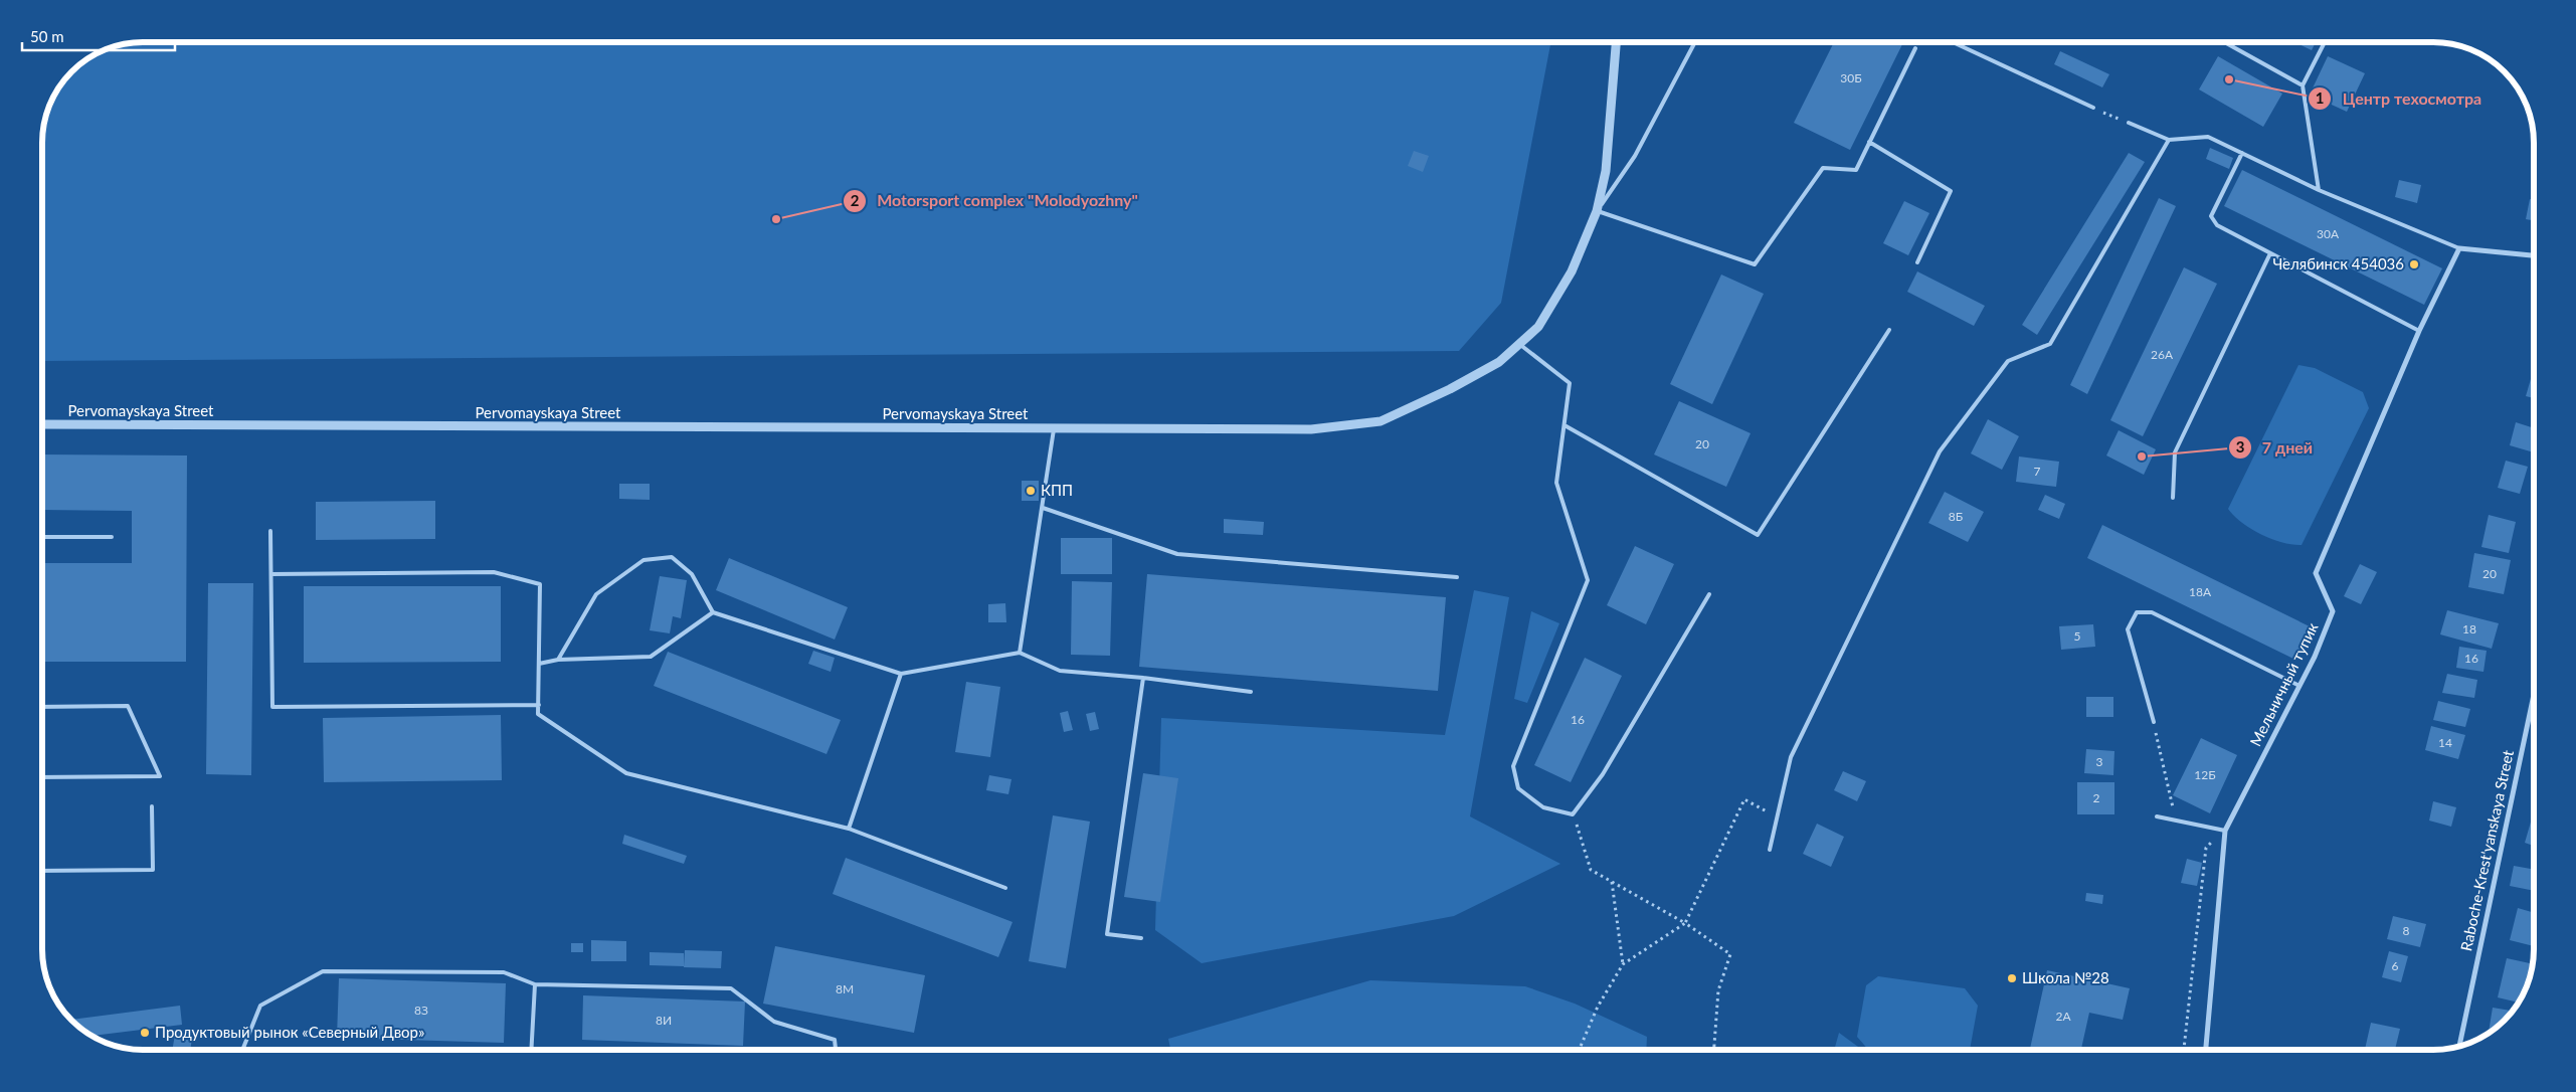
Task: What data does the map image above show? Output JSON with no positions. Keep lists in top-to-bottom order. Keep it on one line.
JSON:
{"streets":{"street":["Pervomayskaya Street","Мельничный тупик","Raboche-Krest'yanskaya Street"]},"places":["Центр техосмотра","Motorsport complex \"Molodyozhny\"","Челябинск 454036","7 дней","КПП","Школа №28","Продуктовый рынок «Северный Двор»"],"house_numbers":["30Б","30А","26А","20","7","8Б","20","18А","18","5","16","16","14","3","12Б","2","8","6","8М","8З","2А","8И"],"scale_bar":"50 m"}
